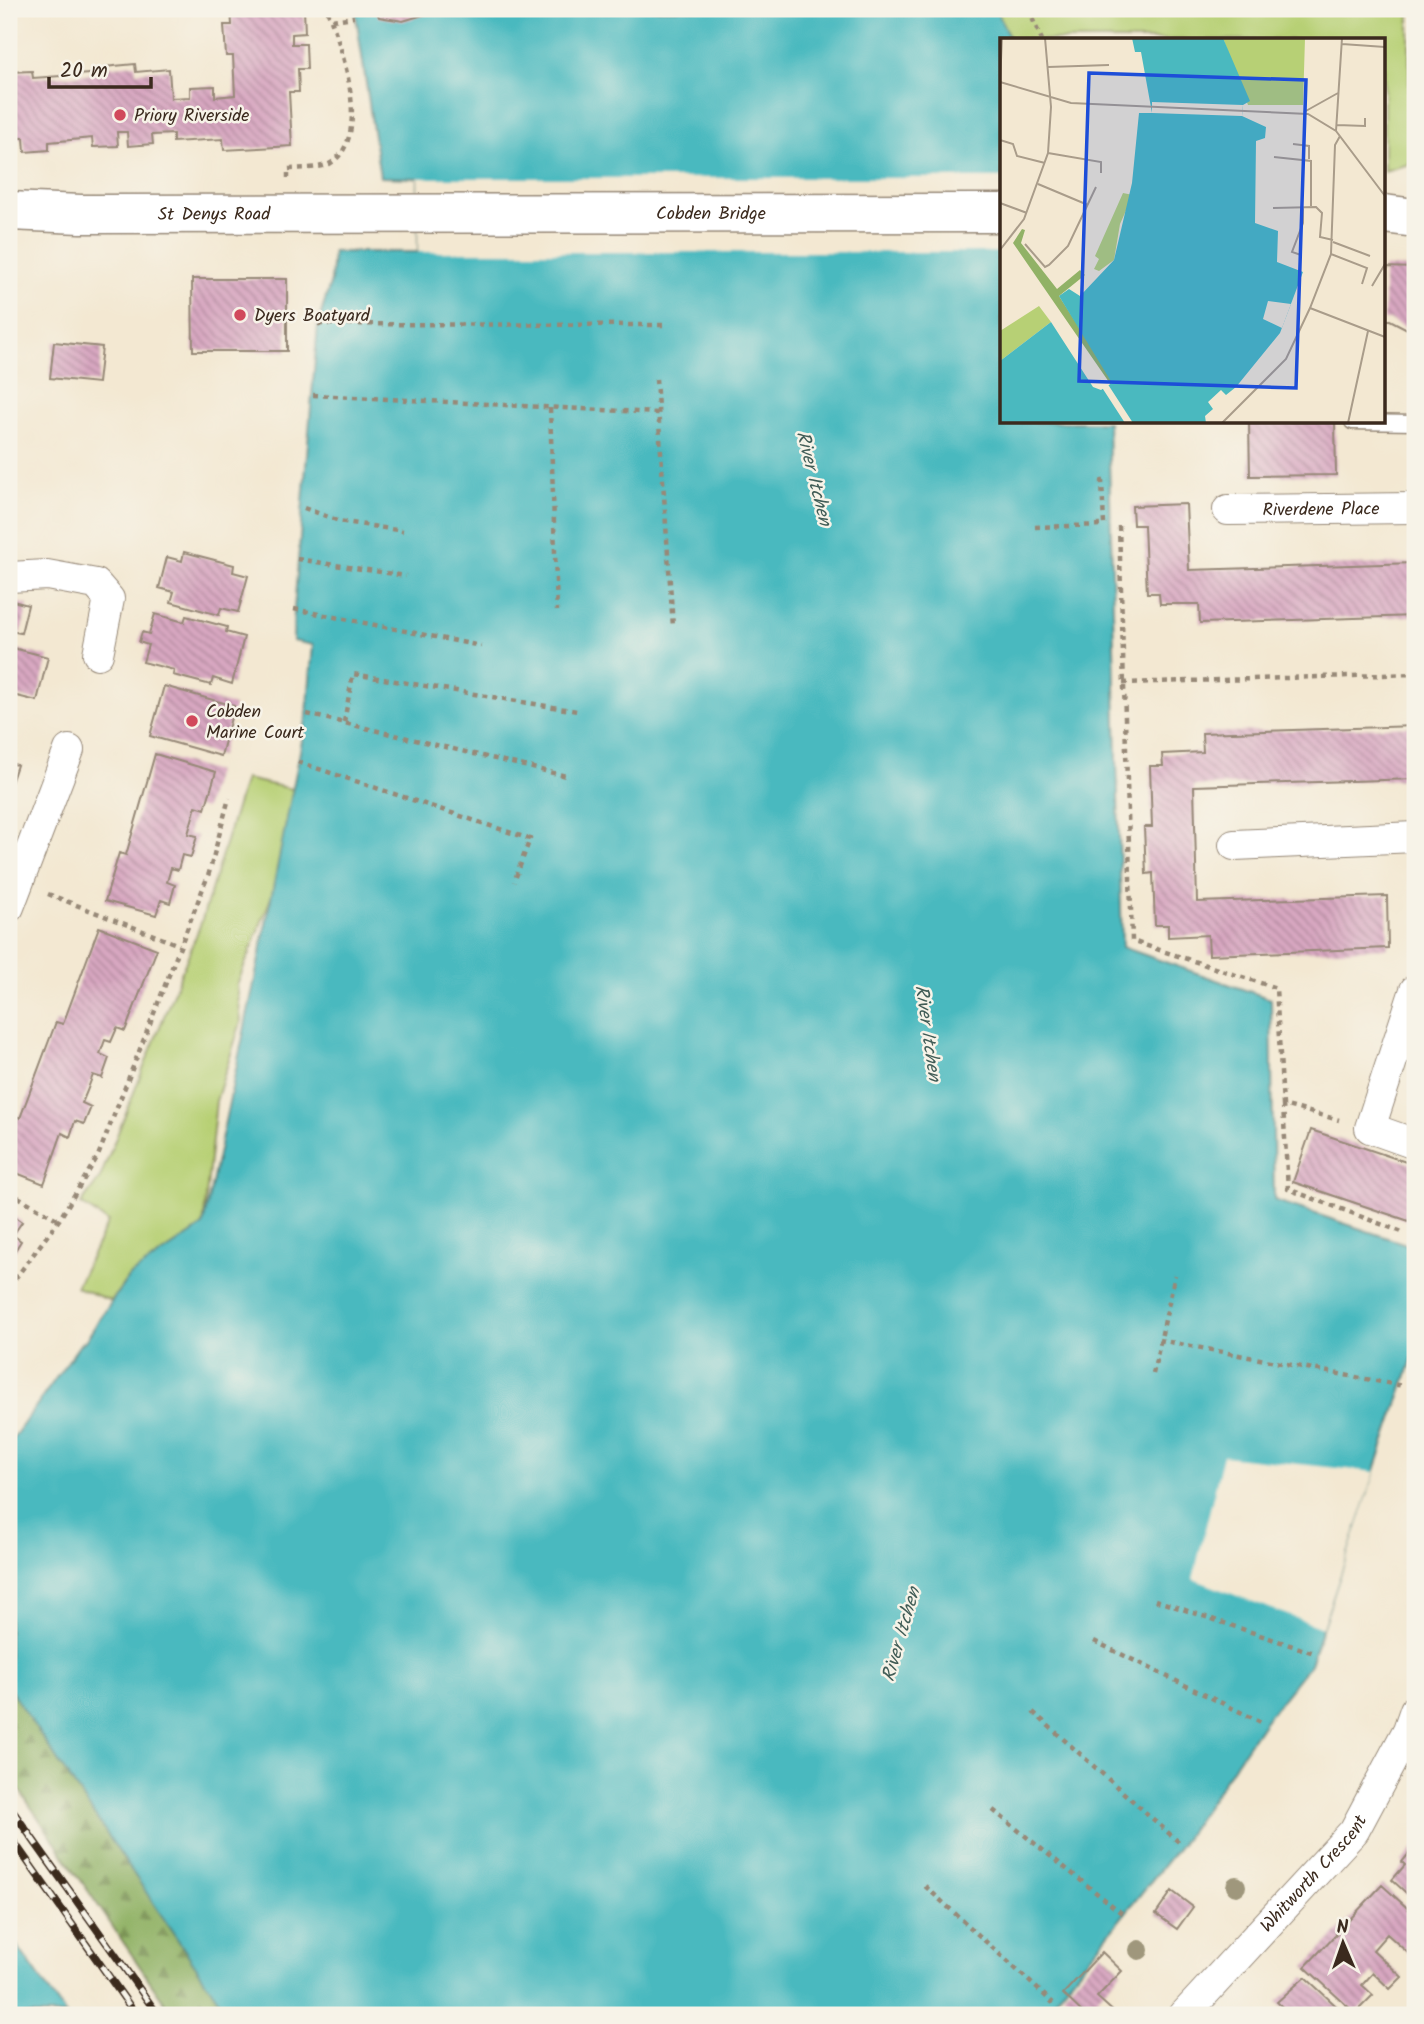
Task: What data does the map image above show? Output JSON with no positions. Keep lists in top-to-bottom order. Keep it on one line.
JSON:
{"streets":{"main road":["Cobden Bridge","St Denys Road"],"street":["Riverdene Place","Whitworth Crescent"]},"crossings":[["Cobden Bridge","St Denys Road"]],"water":["River Itchen"],"places":["Priory Riverside","Dyers Boatyard","Cobden Marine Court"],"scale_bar":"20 m","north":"top"}
